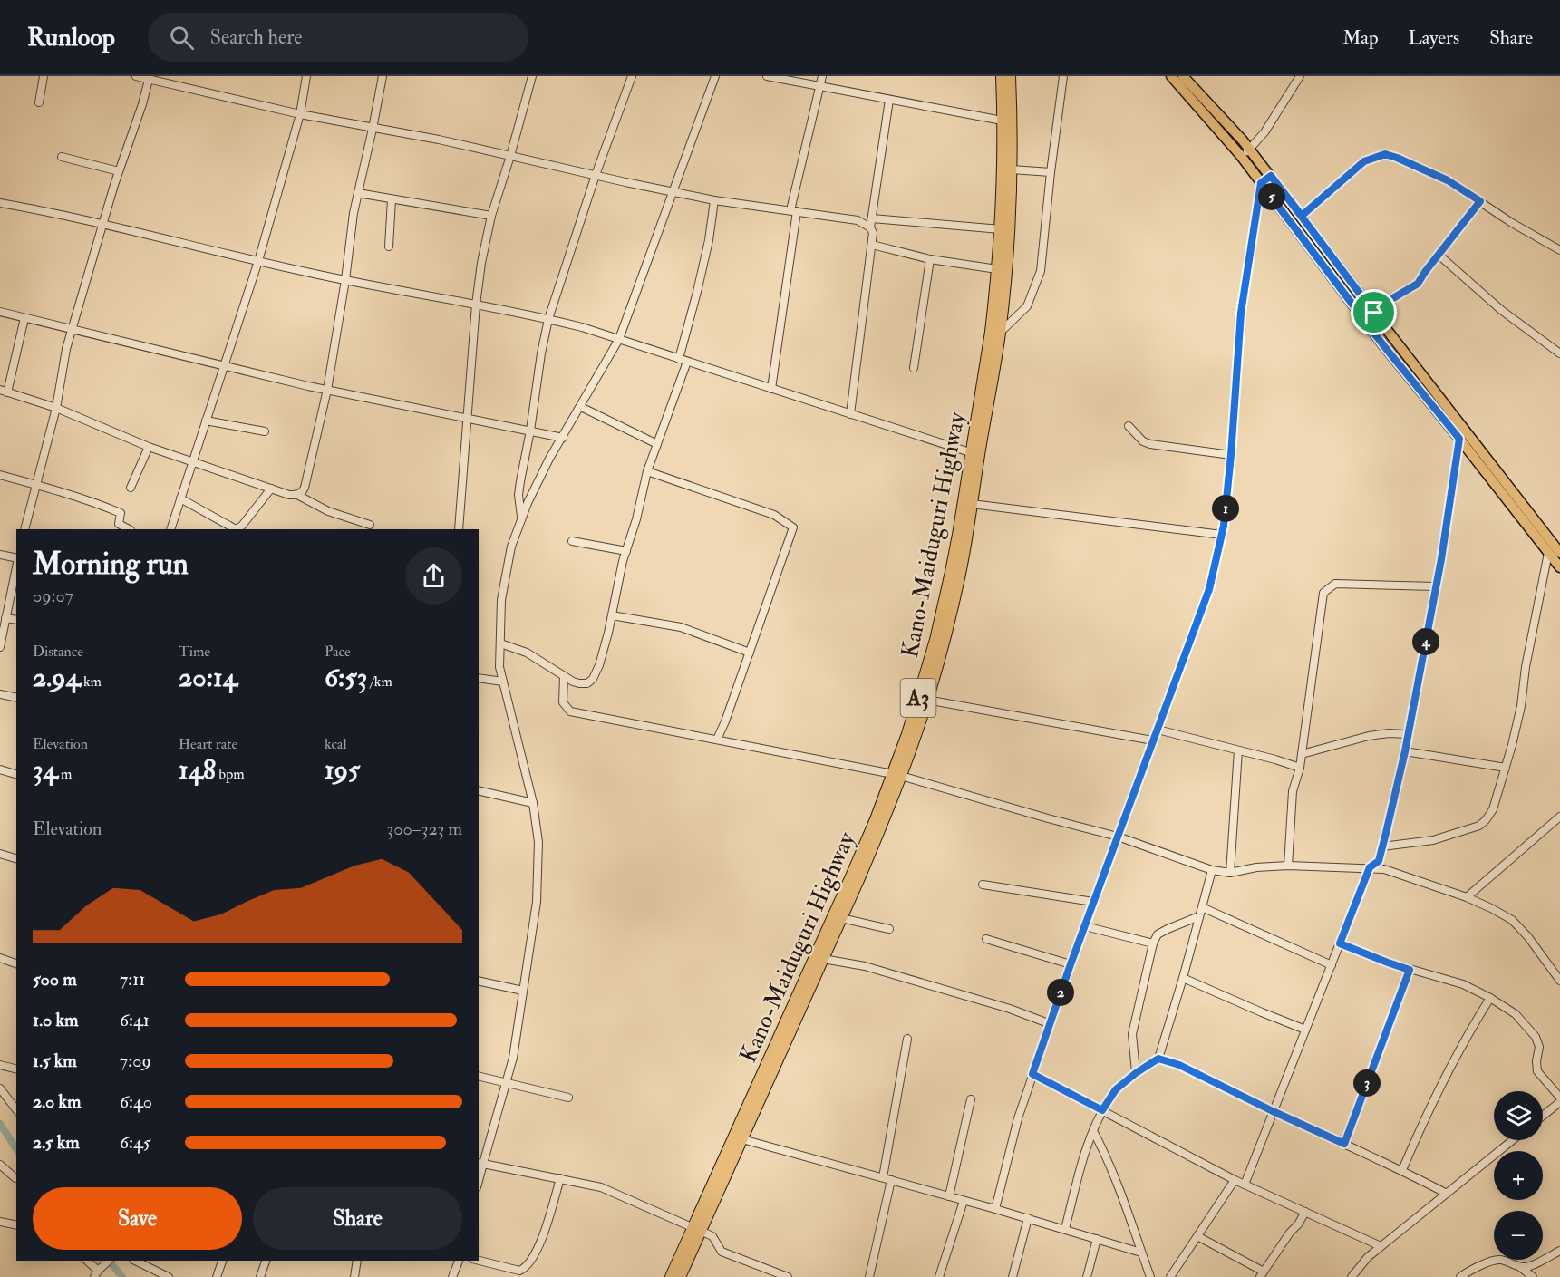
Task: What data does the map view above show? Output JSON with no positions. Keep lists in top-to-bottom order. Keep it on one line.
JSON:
{"streets":{"highway":["Kano-Maiduguri Highway","A3"]},"page":{"header":"Runloop","search":"Search here","nav":["Map","Layers","Share"],"pins":["5","1","4","2","3"],"heading":["Morning run","09:07"],"stats":[["Distance","2.94 km"],["Time","20:14"],["Pace","6:53 /km"],["Elevation","34 m"],["Heart rate","148 bpm"],["kcal","195"]],"chart":["Elevation","300–323 m"],"list":[{"name":"500 m","note":"7:11"},{"name":"1.0 km","note":"6:41"},{"name":"1.5 km","note":"7:09"},{"name":"2.0 km","note":"6:40"},{"name":"2.5 km","note":"6:45"}],"map_buttons":["+","−"],"buttons":["Save","Share"]}}
